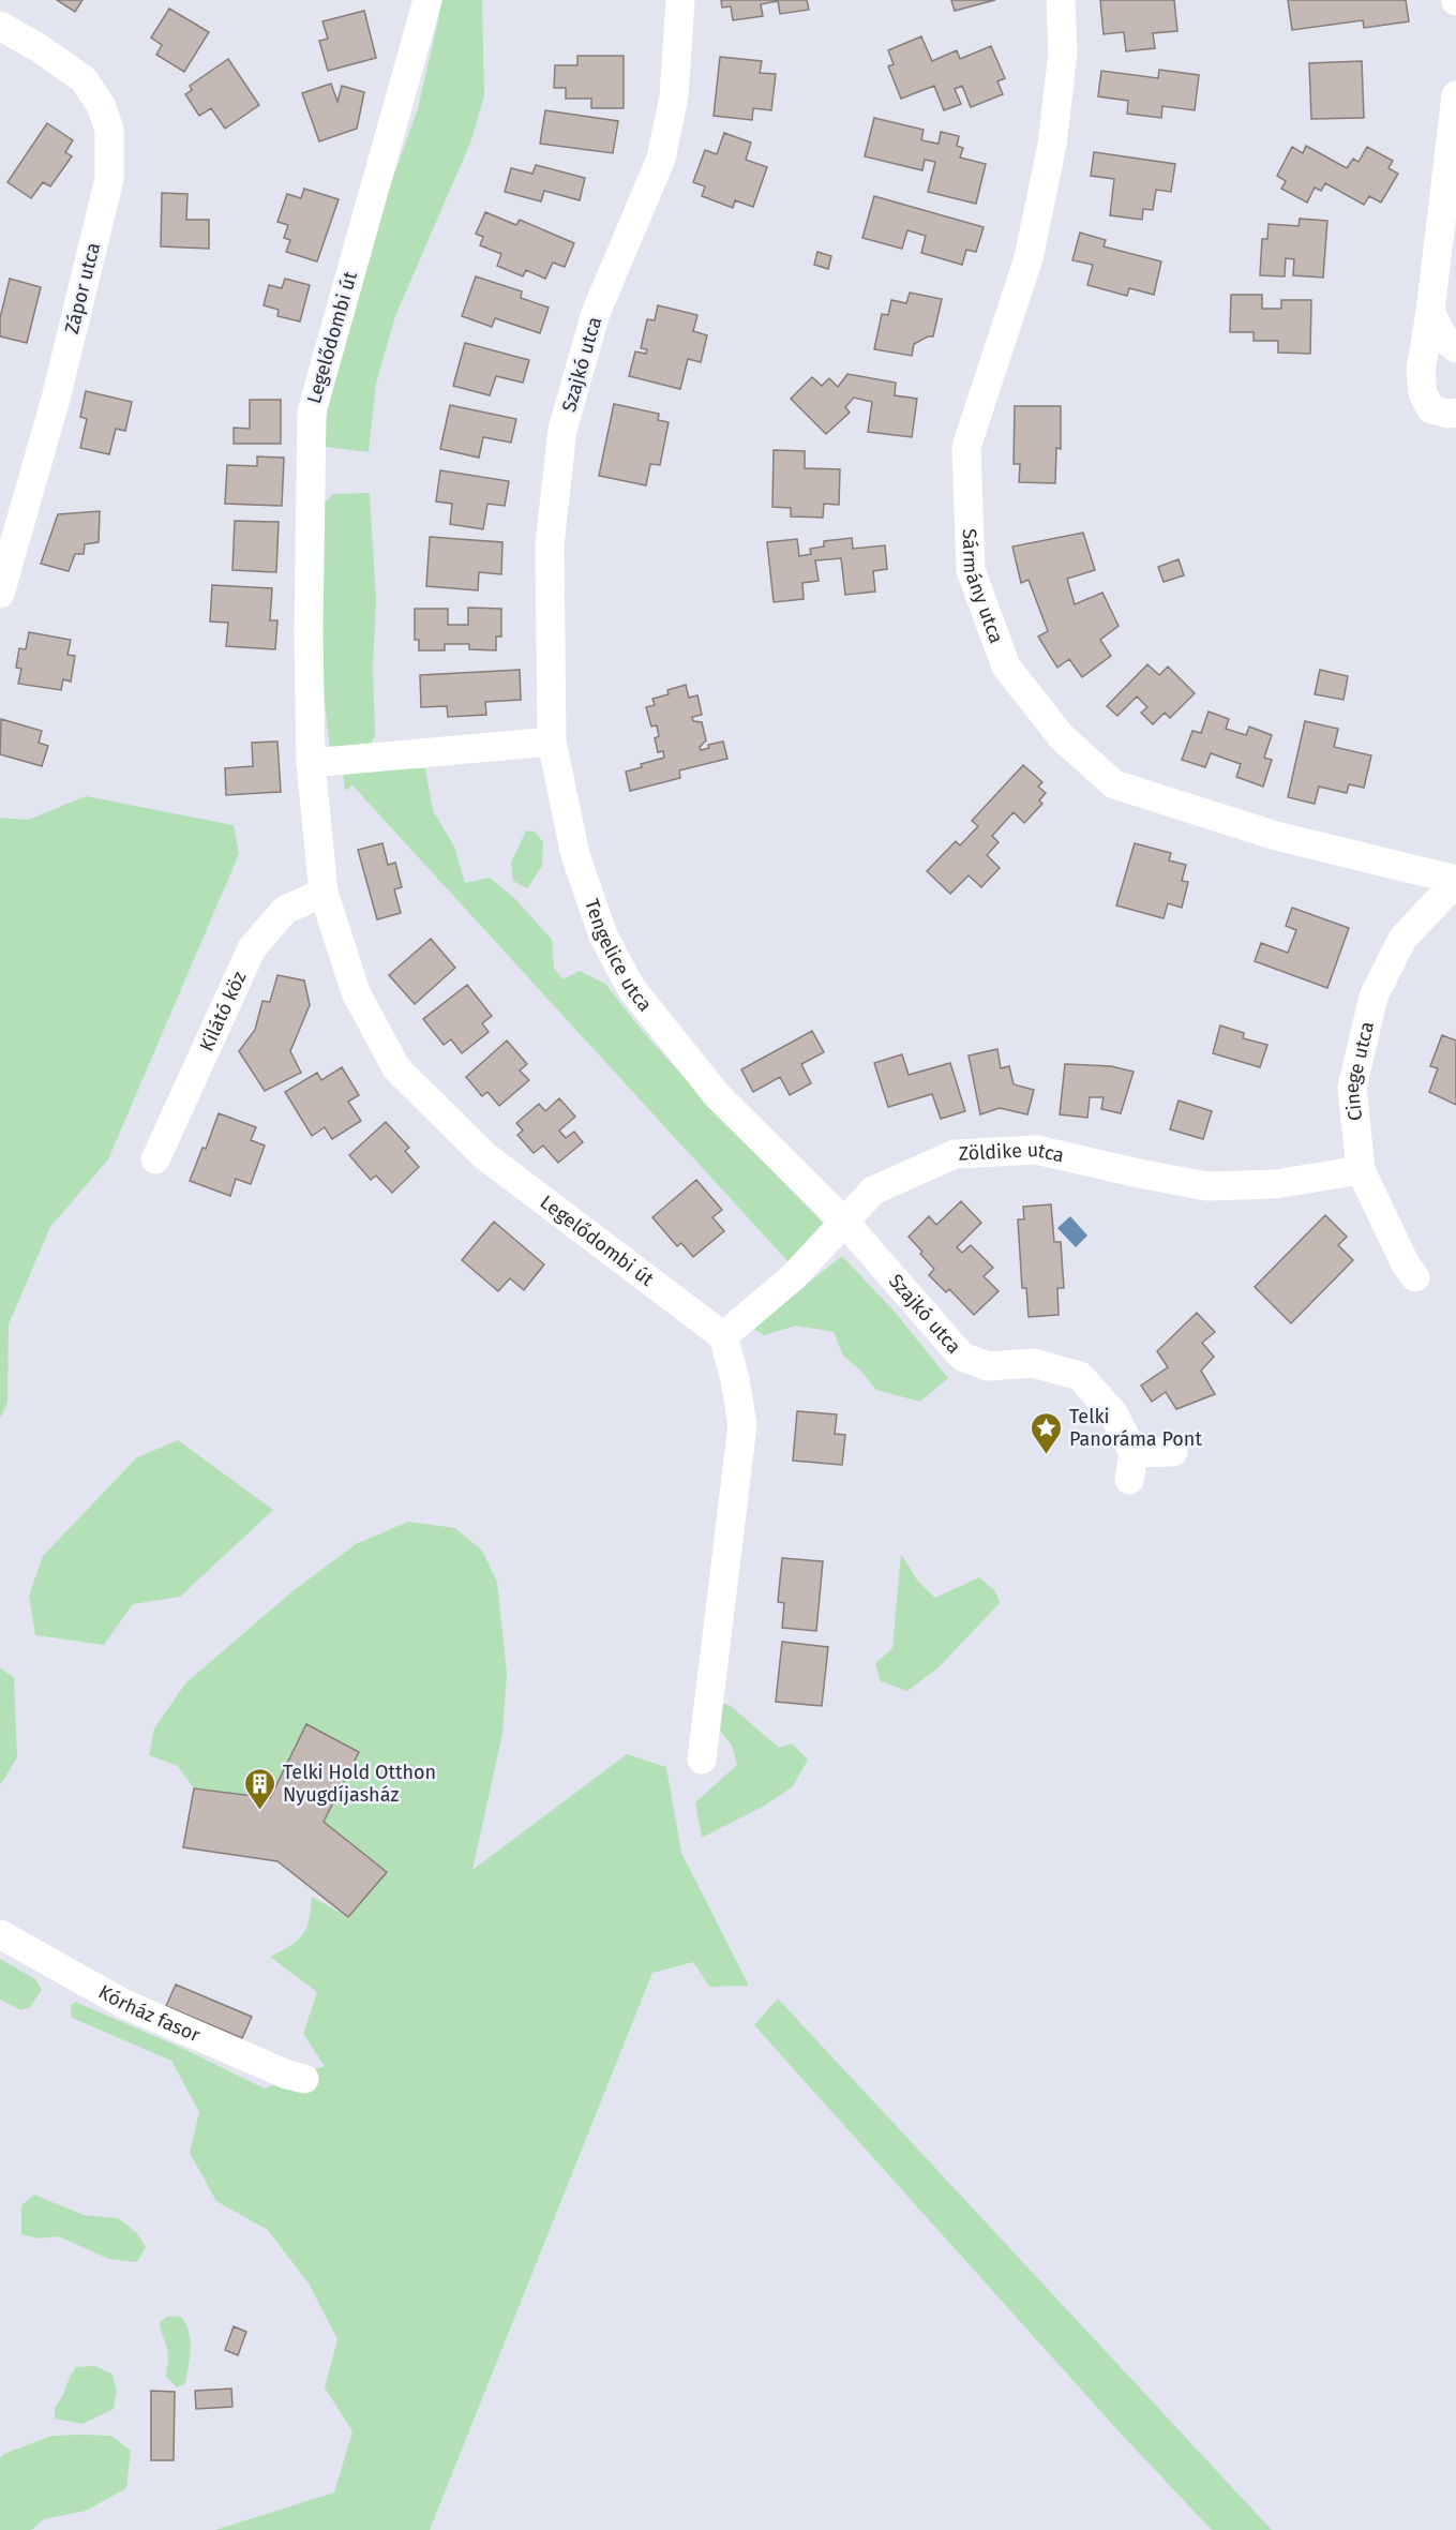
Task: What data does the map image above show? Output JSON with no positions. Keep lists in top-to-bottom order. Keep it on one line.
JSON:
{"streets":{"street":["Zápor utca","Legelődombi út","Szajkó utca","Sármány utca","Tengelice utca","Kilátó köz","Cinege utca","Zöldike utca","Kórház fasor"]},"crossings":[["Legelődombi út","Kilátó köz"],["Legelődombi út","Zöldike utca"],["Szajkó utca","Tengelice utca"],["Szajkó utca","Zöldike utca"],["Sármány utca","Cinege utca"],["Tengelice utca","Zöldike utca"],["Cinege utca","Zöldike utca"]],"places":{"place":["Telki Panoráma Pont"],"building":["Telki Hold Otthon Nyugdíjasház"]}}
